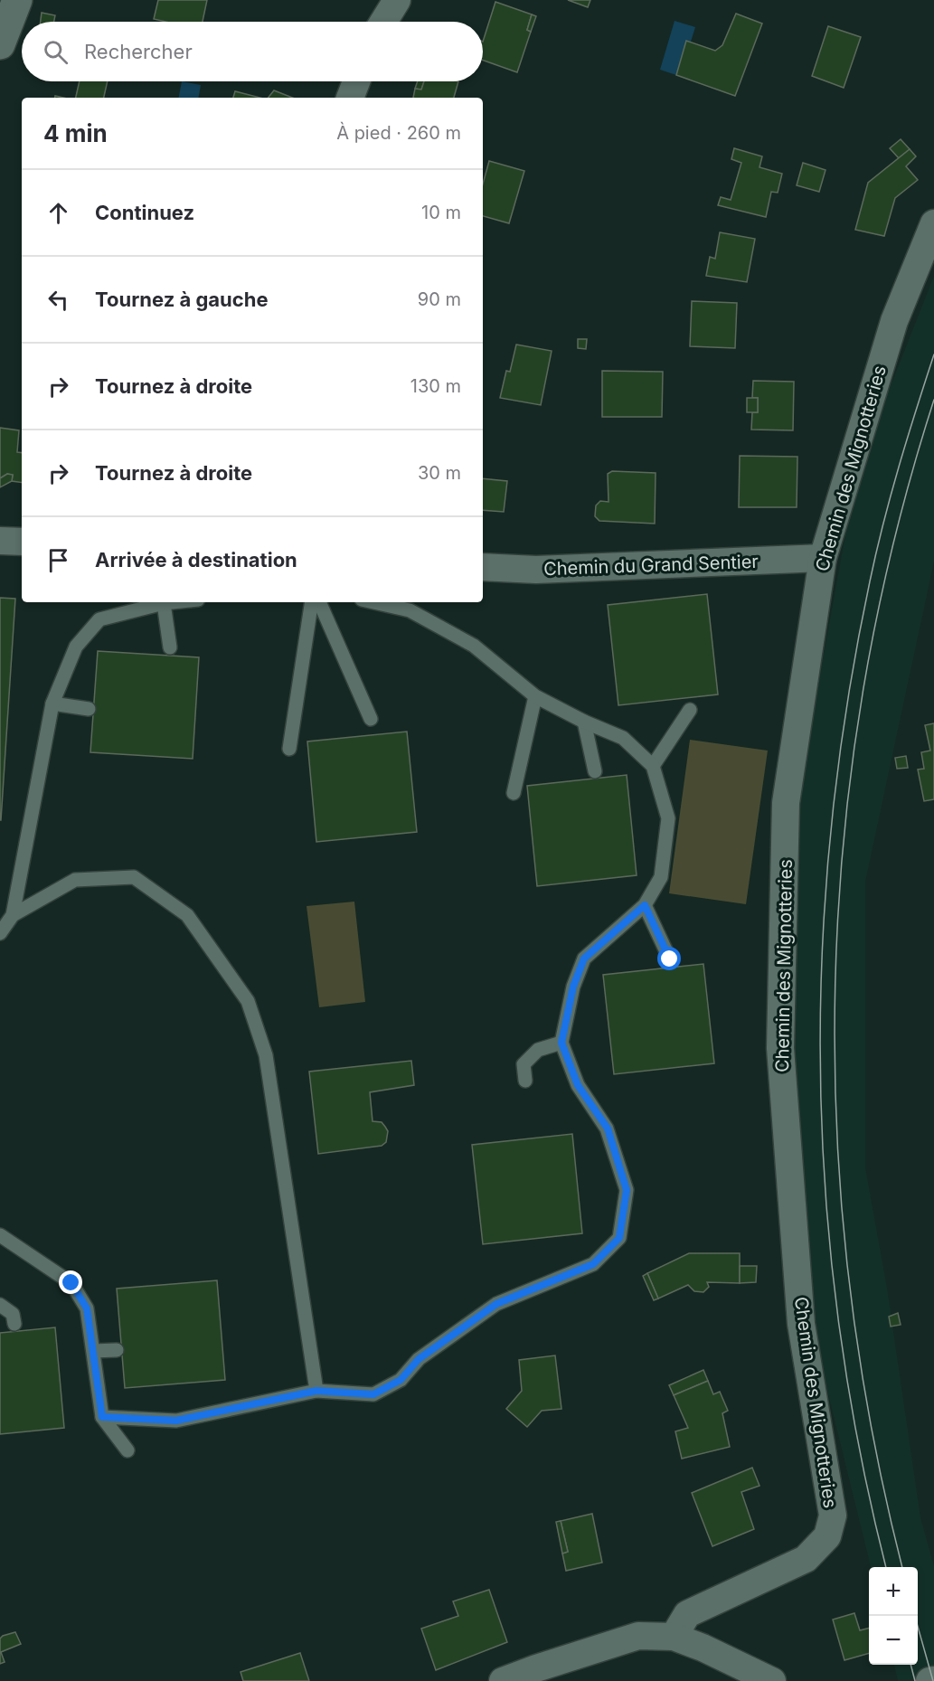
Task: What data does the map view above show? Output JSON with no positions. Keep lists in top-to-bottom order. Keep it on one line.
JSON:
{"streets":{"street":["Chemin des Mignotteries","Chemin du Grand Sentier"]},"crossings":[["Chemin des Mignotteries","Chemin du Grand Sentier"]],"page":{"search":"Rechercher","heading":["4 min","À pied · 260 m"],"list":[["Continuez","10 m"],["Tournez à gauche","90 m"],["Tournez à droite","130 m"],["Tournez à droite","30 m"],"Arrivée à destination"],"map_buttons":["+","−"]}}
